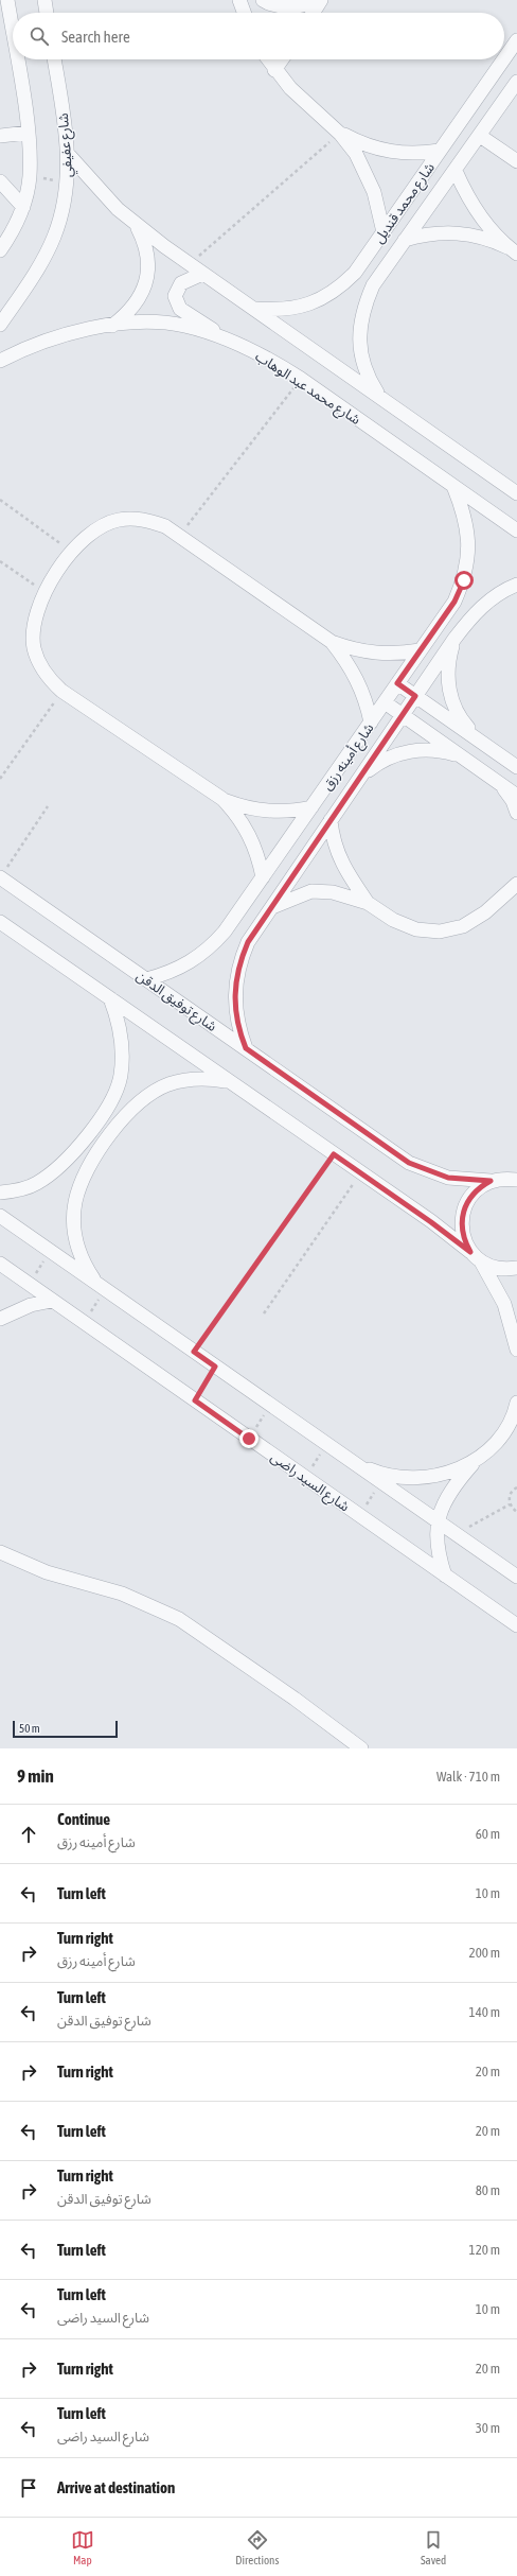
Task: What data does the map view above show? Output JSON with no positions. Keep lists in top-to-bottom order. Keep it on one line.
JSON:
{"streets":{"street":["شارع عفيفي","شارع محمد قنديل","شارع محمد عبد الوهاب","شارع أمينه رزق","شارع توفيق الدقن","شارع السيد راضى"]},"crossings":[["شارع محمد عبد الوهاب","شارع أمينه رزق"],["شارع أمينه رزق","شارع توفيق الدقن"]],"scale_bar":"50 m","page":{"search":"Search here","scale":"50 m","heading":["9 min","Walk · 710 m"],"list":[["Continue","شارع أمينه رزق","60 m"],["Turn left","10 m"],["Turn right","شارع أمينه رزق","200 m"],["Turn left","شارع توفيق الدقن","140 m"],["Turn right","20 m"],["Turn left","20 m"],["Turn right","شارع توفيق الدقن","80 m"],["Turn left","120 m"],["Turn left","شارع السيد راضى","10 m"],["Turn right","20 m"],["Turn left","شارع السيد راضى","30 m"],"Arrive at destination"],"nav":["Map","Directions","Saved"]}}
